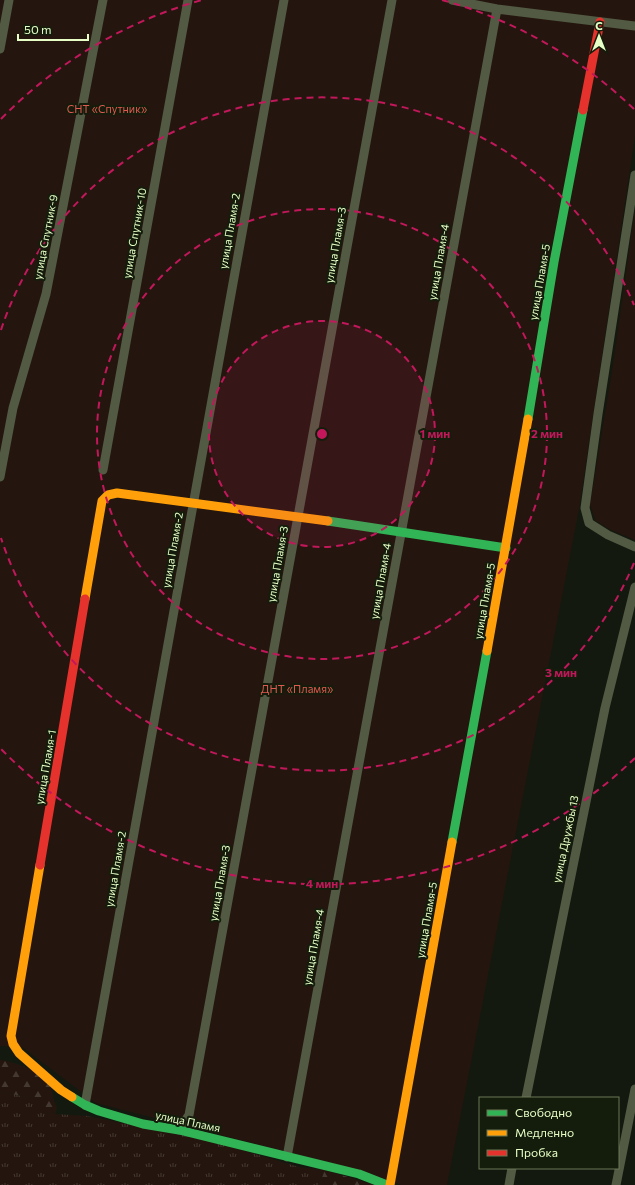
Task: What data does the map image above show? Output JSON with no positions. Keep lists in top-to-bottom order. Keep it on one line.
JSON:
{"streets":{"street":["улица Пламя-2","улица Спутник-10","улица Спутник-9","улица Пламя-3","улица Пламя-4","улица Пламя-5","улица Пламя-1","улица Дружбы 13","улица Пламя"]},"crossings":[["улица Пламя-2","улица Пламя-1"],["улица Пламя-2","улица Пламя"],["улица Пламя-3","улица Пламя"],["улица Пламя-4","улица Пламя"],["улица Пламя-5","улица Пламя"],["улица Пламя-1","улица Пламя"]],"parks":["СНТ «Спутник»","ДНТ «Пламя»"],"legend":["Свободно","Медленно","Пробка"],"scale_bar":"50 m","north":"top","rings":["1 мин","2 мин","3 мин","4 мин"]}
